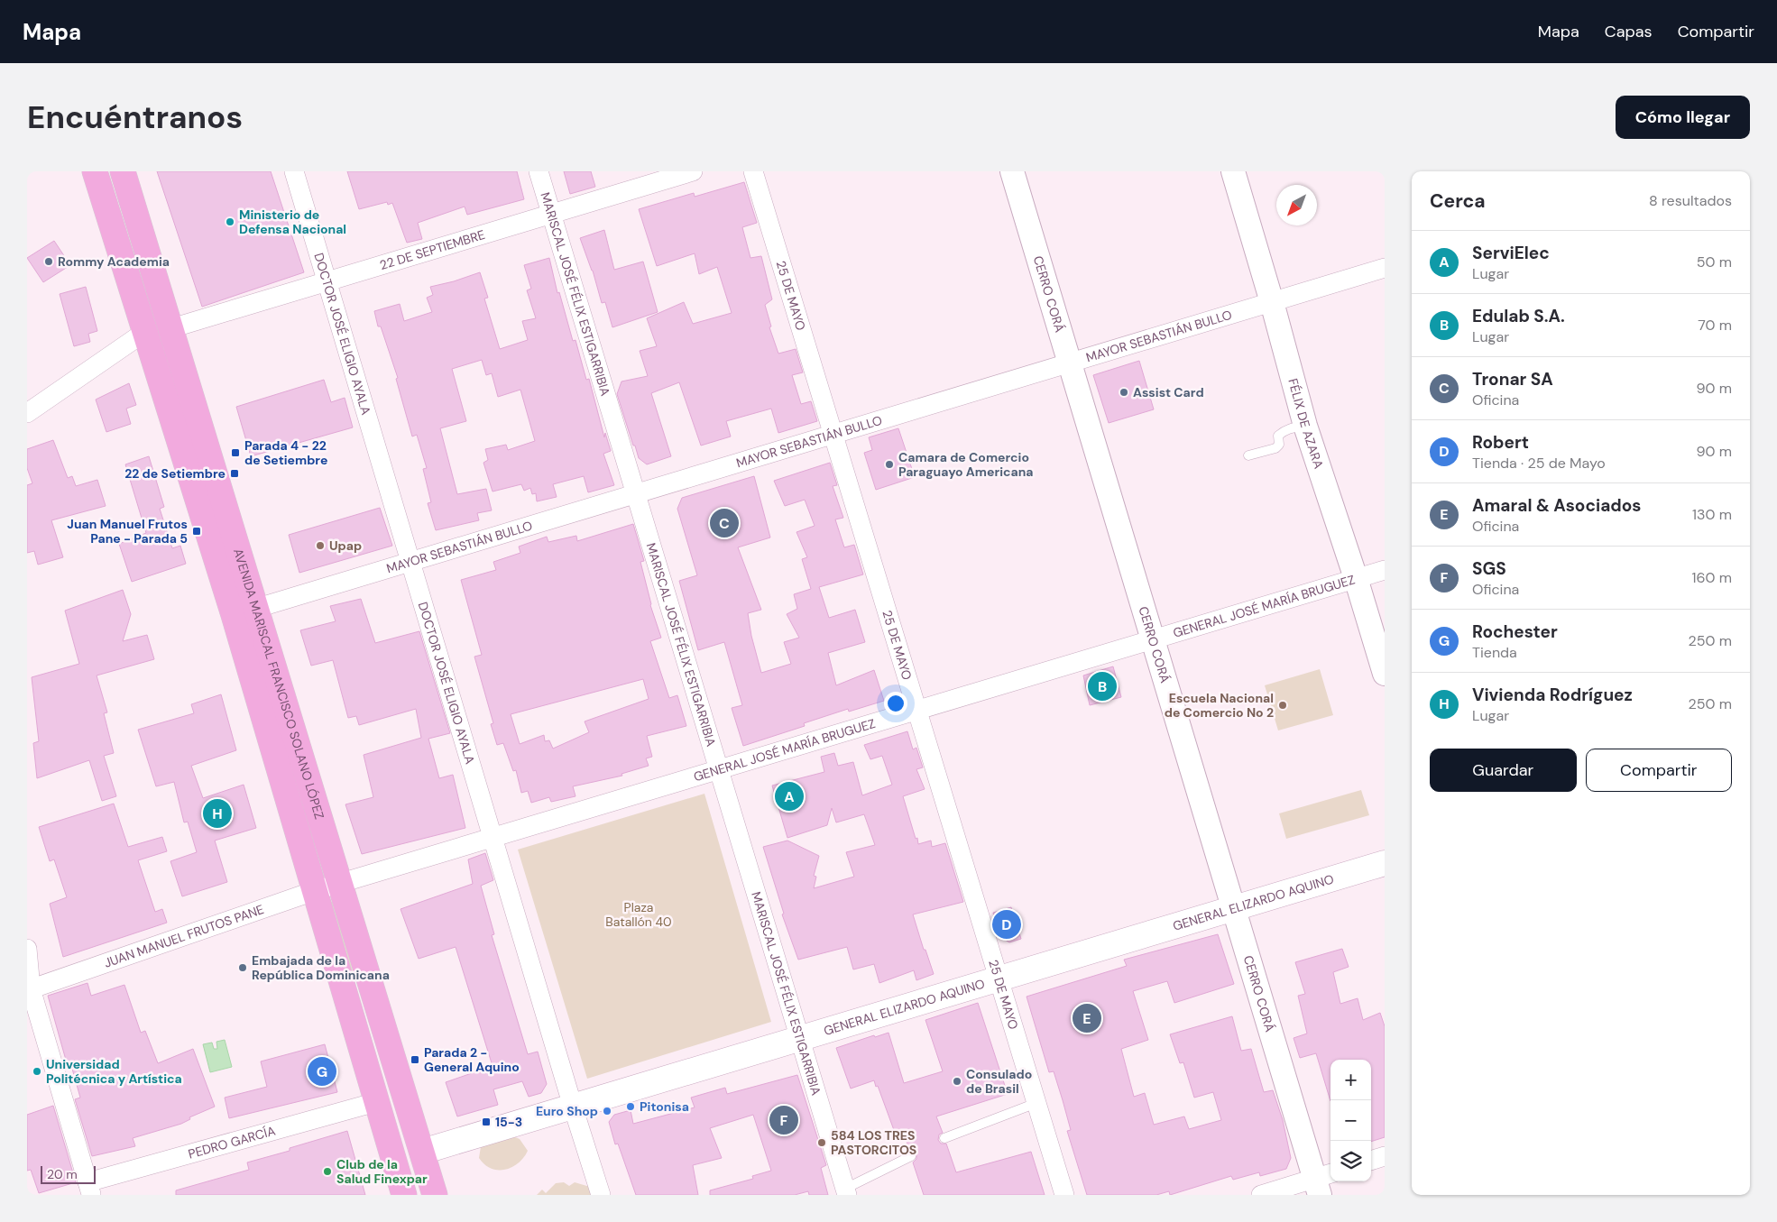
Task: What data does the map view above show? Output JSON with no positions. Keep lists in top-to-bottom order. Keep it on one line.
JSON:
{"streets":{"highway":["AVENIDA MARISCAL FRANCISCO SOLANO LÓPEZ"],"main road":["GENERAL ELIZARDO AQUINO"],"street":["22 DE SEPTIEMBRE","CERRO CORÁ","MARISCAL JOSÉ FÉLIX ESTIGARRIBIA","25 DE MAYO","DOCTOR JOSÉ ELIGIO AYALA","MAYOR SEBASTIÁN BULLO","FÉLIX DE AZARA","GENERAL JOSÉ MARÍA BRUGUEZ","JUAN MANUEL FRUTOS PANE","PEDRO GARCÍA"]},"crossings":[["22 DE SEPTIEMBRE","MARISCAL JOSÉ FÉLIX ESTIGARRIBIA"],["22 DE SEPTIEMBRE","DOCTOR JOSÉ ELIGIO AYALA"],["22 DE SEPTIEMBRE","AVENIDA MARISCAL FRANCISCO SOLANO LÓPEZ"],["CERRO CORÁ","MAYOR SEBASTIÁN BULLO"],["CERRO CORÁ","GENERAL JOSÉ MARÍA BRUGUEZ"],["CERRO CORÁ","GENERAL ELIZARDO AQUINO"],["MARISCAL JOSÉ FÉLIX ESTIGARRIBIA","MAYOR SEBASTIÁN BULLO"],["MARISCAL JOSÉ FÉLIX ESTIGARRIBIA","GENERAL JOSÉ MARÍA BRUGUEZ"],["MARISCAL JOSÉ FÉLIX ESTIGARRIBIA","GENERAL ELIZARDO AQUINO"],["25 DE MAYO","MAYOR SEBASTIÁN BULLO"],["25 DE MAYO","GENERAL JOSÉ MARÍA BRUGUEZ"],["25 DE MAYO","GENERAL ELIZARDO AQUINO"],["DOCTOR JOSÉ ELIGIO AYALA","MAYOR SEBASTIÁN BULLO"],["DOCTOR JOSÉ ELIGIO AYALA","GENERAL JOSÉ MARÍA BRUGUEZ"],["DOCTOR JOSÉ ELIGIO AYALA","GENERAL ELIZARDO AQUINO"],["MAYOR SEBASTIÁN BULLO","FÉLIX DE AZARA"],["MAYOR SEBASTIÁN BULLO","AVENIDA MARISCAL FRANCISCO SOLANO LÓPEZ"],["FÉLIX DE AZARA","GENERAL JOSÉ MARÍA BRUGUEZ"],["GENERAL JOSÉ MARÍA BRUGUEZ","AVENIDA MARISCAL FRANCISCO SOLANO LÓPEZ"],["GENERAL JOSÉ MARÍA BRUGUEZ","JUAN MANUEL FRUTOS PANE"],["AVENIDA MARISCAL FRANCISCO SOLANO LÓPEZ","GENERAL ELIZARDO AQUINO"],["AVENIDA MARISCAL FRANCISCO SOLANO LÓPEZ","JUAN MANUEL FRUTOS PANE"],["AVENIDA MARISCAL FRANCISCO SOLANO LÓPEZ","PEDRO GARCÍA"]],"parks":["Plaza Batallón 40"],"places":{"other":["Ministerio de Defensa Nacional","Rommy Academia","Assist Card","Camara de Comercio Paraguayo Americana","Upap","Escuela Nacional de Comercio No 2","Embajada de la República Dominicana","Universidad Politécnica y Artística","Consulado de Brasil","Pitonisa","Euro Shop","584 LOS TRES PASTORCITOS","Club de la Salud Finexpar"],"transit":["Parada 4 - 22 de Setiembre","22 de Setiembre","Juan Manuel Frutos Pane - Parada 5","Parada 2 - General Aquino","15-3"]},"scale_bar":"20 m","north":"bottom left","page":{"header":"Mapa","nav":["Mapa","Capas","Compartir"],"buttons":["Cómo llegar",["Guardar","Compartir"]],"title":"Encuéntranos","heading":["Cerca","8 resultados"],"list":[{"mark":"A","name":"ServiElec","note":"Lugar","value":"50 m"},{"mark":"B","name":"Edulab S.A.","note":"Lugar","value":"70 m"},{"mark":"C","name":"Tronar SA","note":"Oficina","value":"90 m"},{"mark":"D","name":"Robert","note":"Tienda · 25 de Mayo","value":"90 m"},{"mark":"E","name":"Amaral & Asociados","note":"Oficina","value":"130 m"},{"mark":"F","name":"SGS","note":"Oficina","value":"160 m"},{"mark":"G","name":"Rochester","note":"Tienda","value":"250 m"},{"mark":"H","name":"Vivienda Rodríguez","note":"Lugar","value":"250 m"}],"pins":["C","B","A","H","D","E","G","F"],"map_buttons":["+","−"],"scale":"20 m"}}
